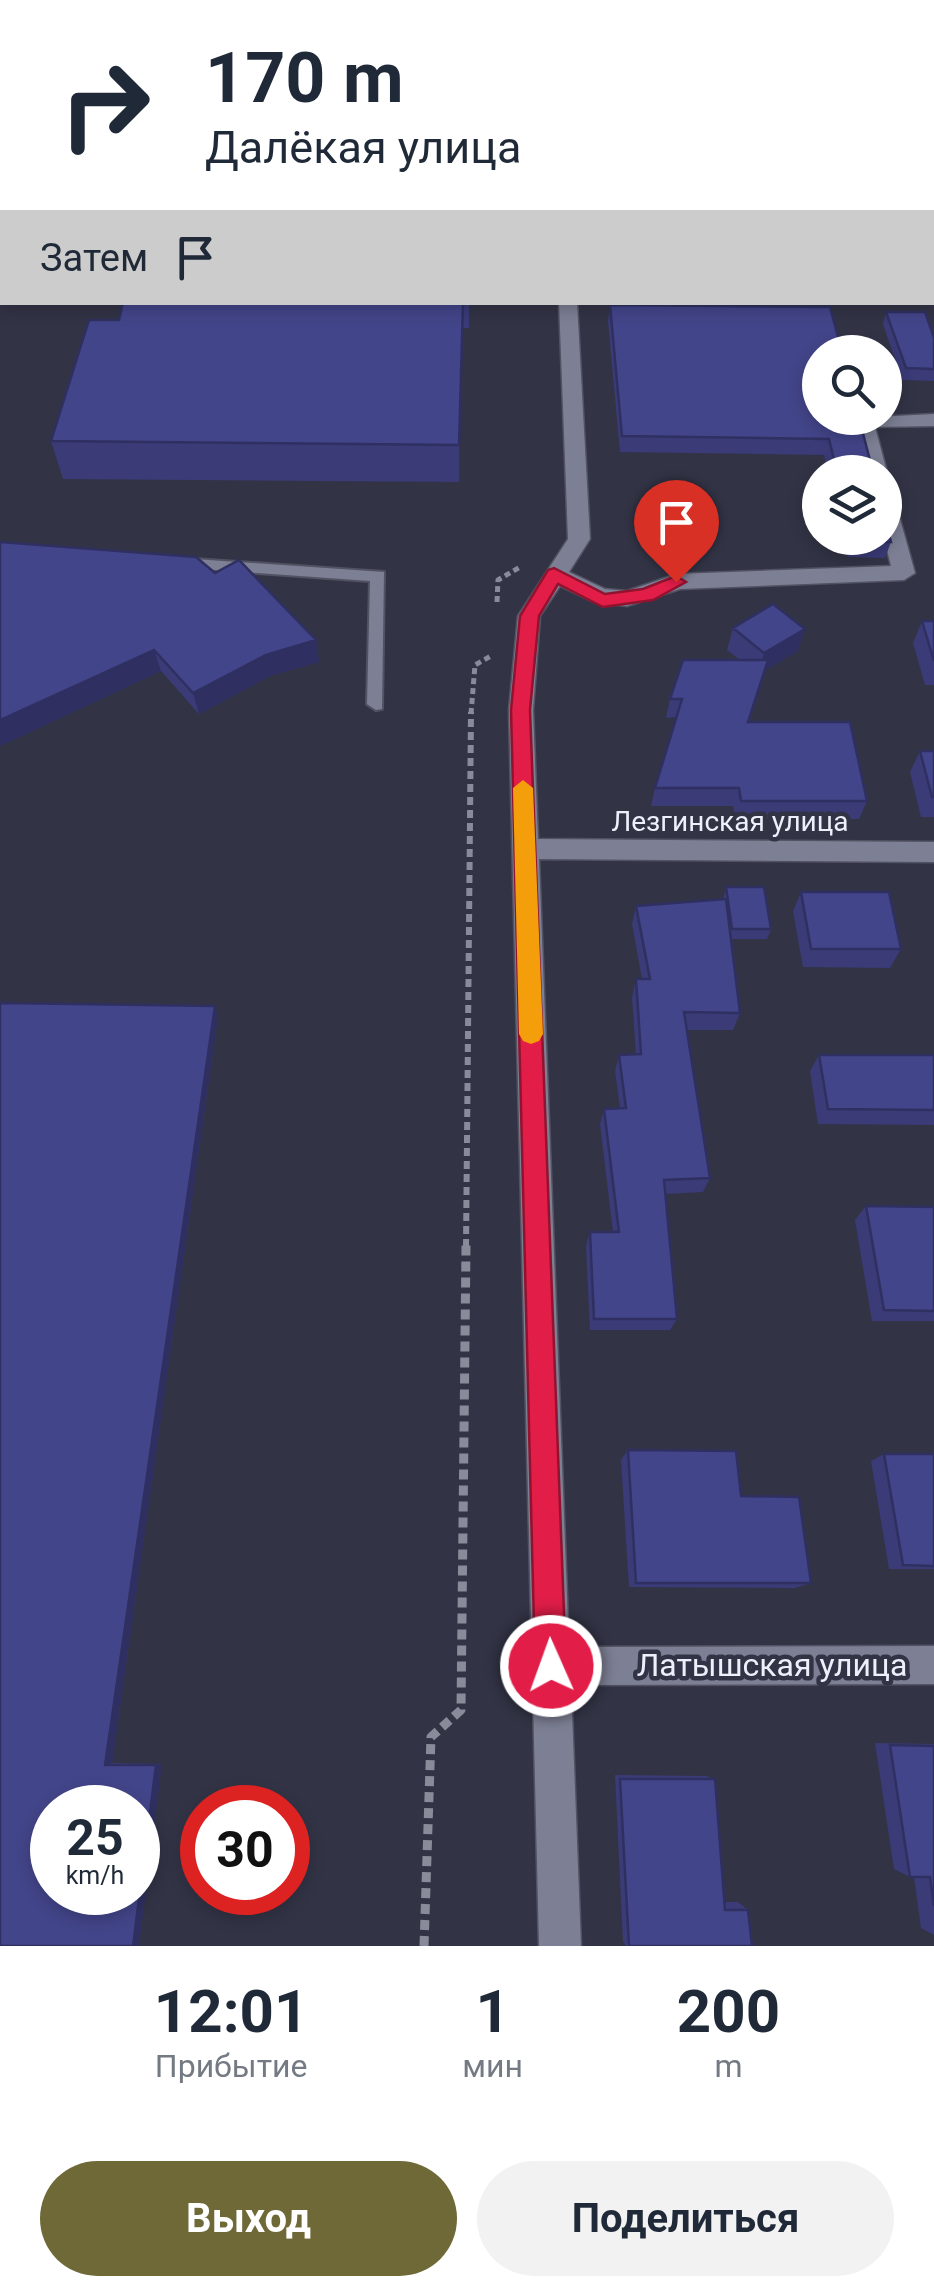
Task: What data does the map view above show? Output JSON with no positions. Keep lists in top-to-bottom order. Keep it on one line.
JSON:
{"streets":{"street":["Лезгинская улица","Латышская улица"]},"page":{"turn":["170 m","Далёкая улица"],"then":"Затем","speed":"25 km/h","limit":"30","eta":["12:01","Прибытие","1","мин","200","m"],"buttons":["Выход","Поделиться"]}}
